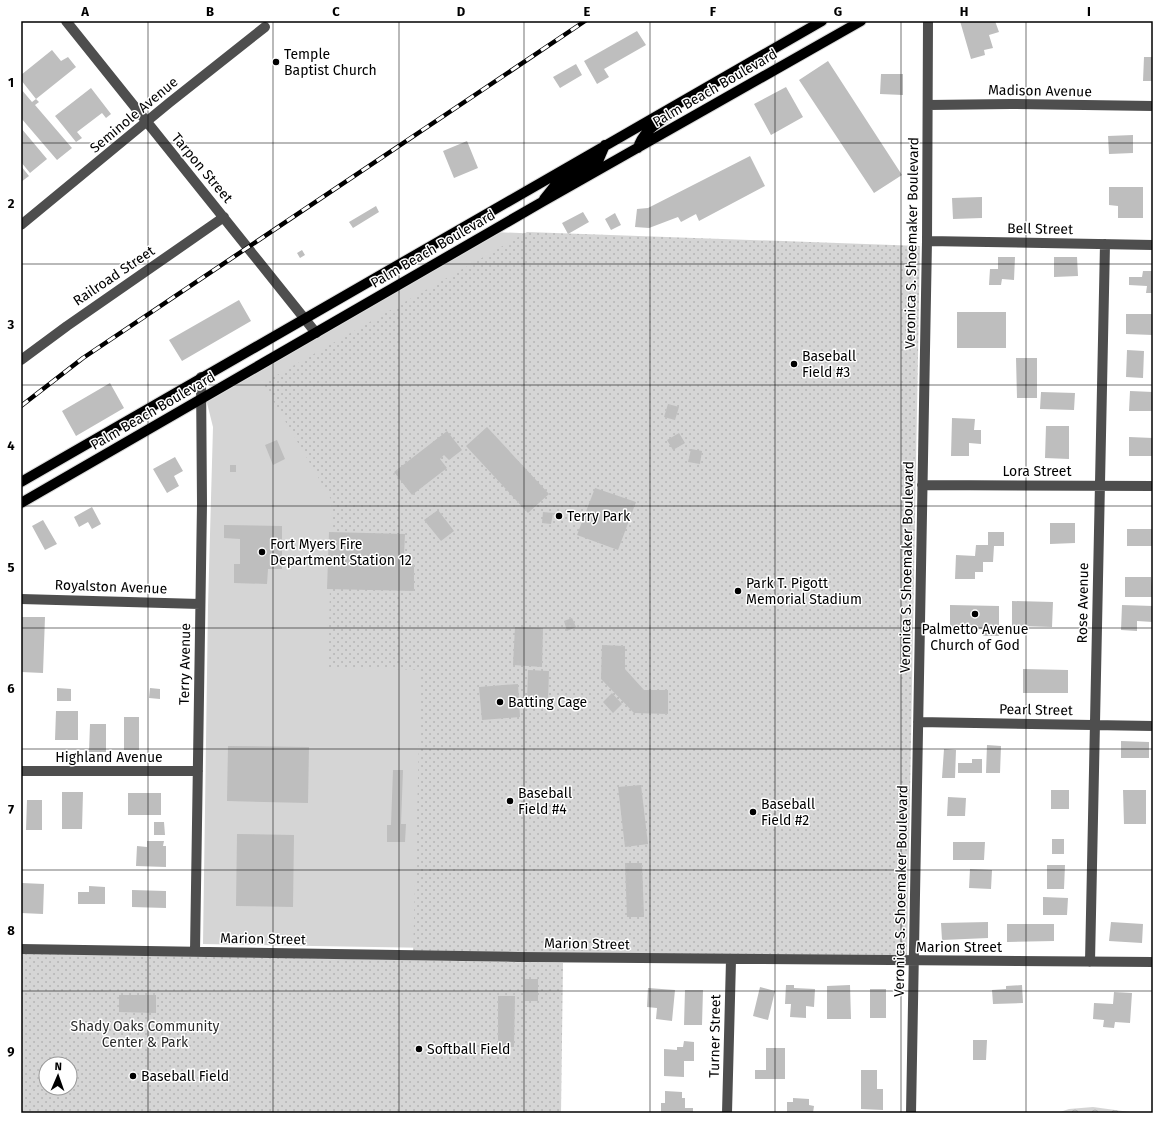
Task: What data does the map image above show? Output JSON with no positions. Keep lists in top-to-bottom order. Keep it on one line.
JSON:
{"streets":{"main road":["Palm Beach Boulevard"],"street":["Madison Avenue","Seminole Avenue","Tarpon Street","Bell Street","Veronica S. Shoemaker Boulevard","Railroad Street","Lora Street","Royalston Avenue","Rose Avenue","Terry Avenue","Pearl Street","Highland Avenue","Marion Street","Turner Street"]},"crossings":[["Palm Beach Boulevard","Tarpon Street"],["Palm Beach Boulevard","Terry Avenue"],["Madison Avenue","Veronica S. Shoemaker Boulevard"],["Seminole Avenue","Tarpon Street"],["Tarpon Street","Railroad Street"],["Bell Street","Veronica S. Shoemaker Boulevard"],["Bell Street","Rose Avenue"],["Veronica S. Shoemaker Boulevard","Lora Street"],["Veronica S. Shoemaker Boulevard","Pearl Street"],["Veronica S. Shoemaker Boulevard","Marion Street"],["Lora Street","Rose Avenue"],["Royalston Avenue","Terry Avenue"],["Rose Avenue","Pearl Street"],["Rose Avenue","Marion Street"],["Terry Avenue","Highland Avenue"],["Terry Avenue","Marion Street"],["Marion Street","Turner Street"]],"parks":["Shady Oaks Community Center & Park"],"places":["Temple Baptist Church","Baseball Field #3","Terry Park","Fort Myers Fire Department Station 12","Park T. Pigott Memorial Stadium","Palmetto Avenue Church of God","Batting Cage","Baseball Field #4","Baseball Field #2","Softball Field","Baseball Field"],"north":"top","grid":{"columns":["A","B","C","D","E","F","G","H","I"],"rows":["1","2","3","4","5","6","7","8","9"]}}
